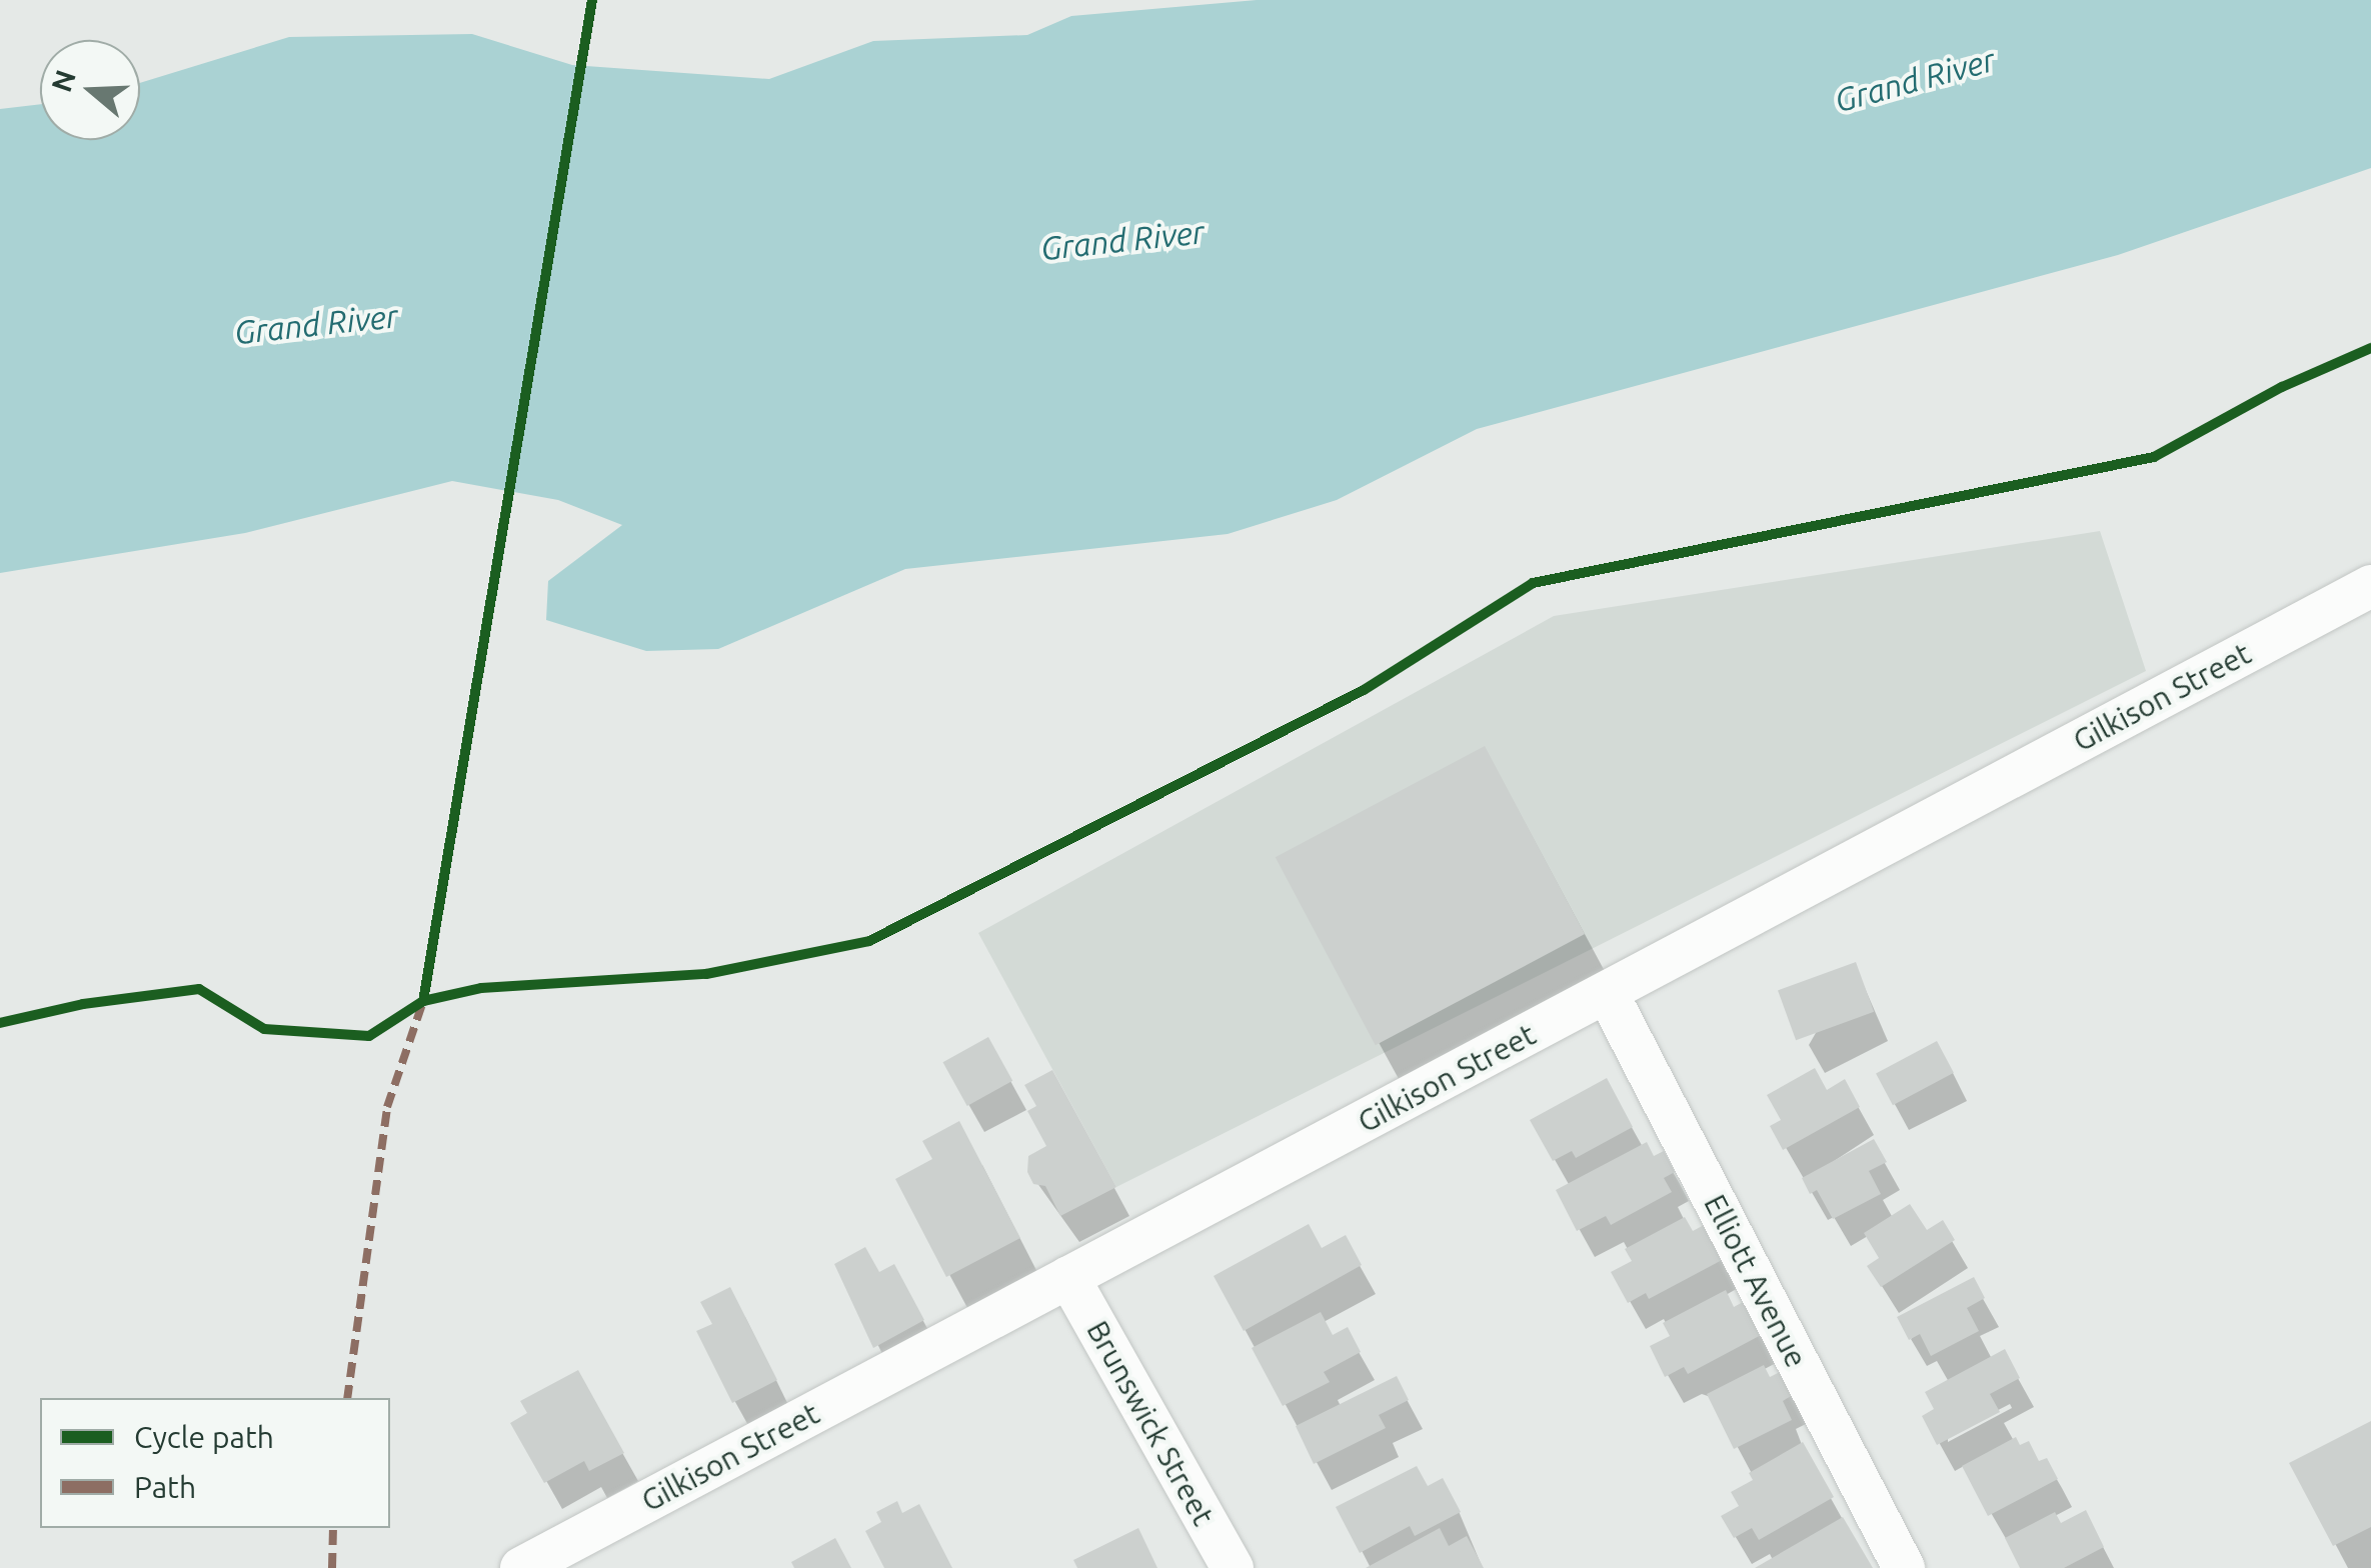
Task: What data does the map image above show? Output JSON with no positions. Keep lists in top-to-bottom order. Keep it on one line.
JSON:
{"streets":{"street":["Gilkison Street","Elliott Avenue","Brunswick Street"]},"crossings":[["Gilkison Street","Elliott Avenue"],["Gilkison Street","Brunswick Street"]],"water":["Grand River"],"legend":["Cycle path","Path"],"north":"left"}
